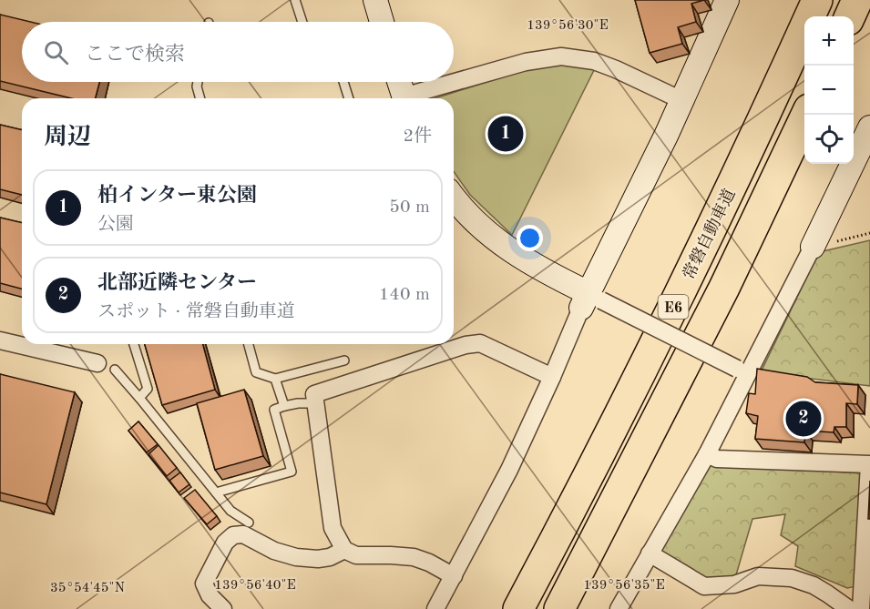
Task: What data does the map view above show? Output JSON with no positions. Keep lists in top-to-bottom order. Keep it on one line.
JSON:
{"streets":{"highway":["常磐自動車道","E6"]},"page":{"map_buttons":["+","−"],"search":"ここで検索","heading":["周辺","2件"],"pins":["1","2"],"list":[{"mark":"1","name":"柏インター東公園","note":"公園","value":"50 m"},{"mark":"2","name":"北部近隣センター","note":"スポット · 常磐自動車道","value":"140 m"}]},"coordinates":["139°56'30\"E","139°56'40\"E","139°56'35\"E","35°54'45\"N"]}
